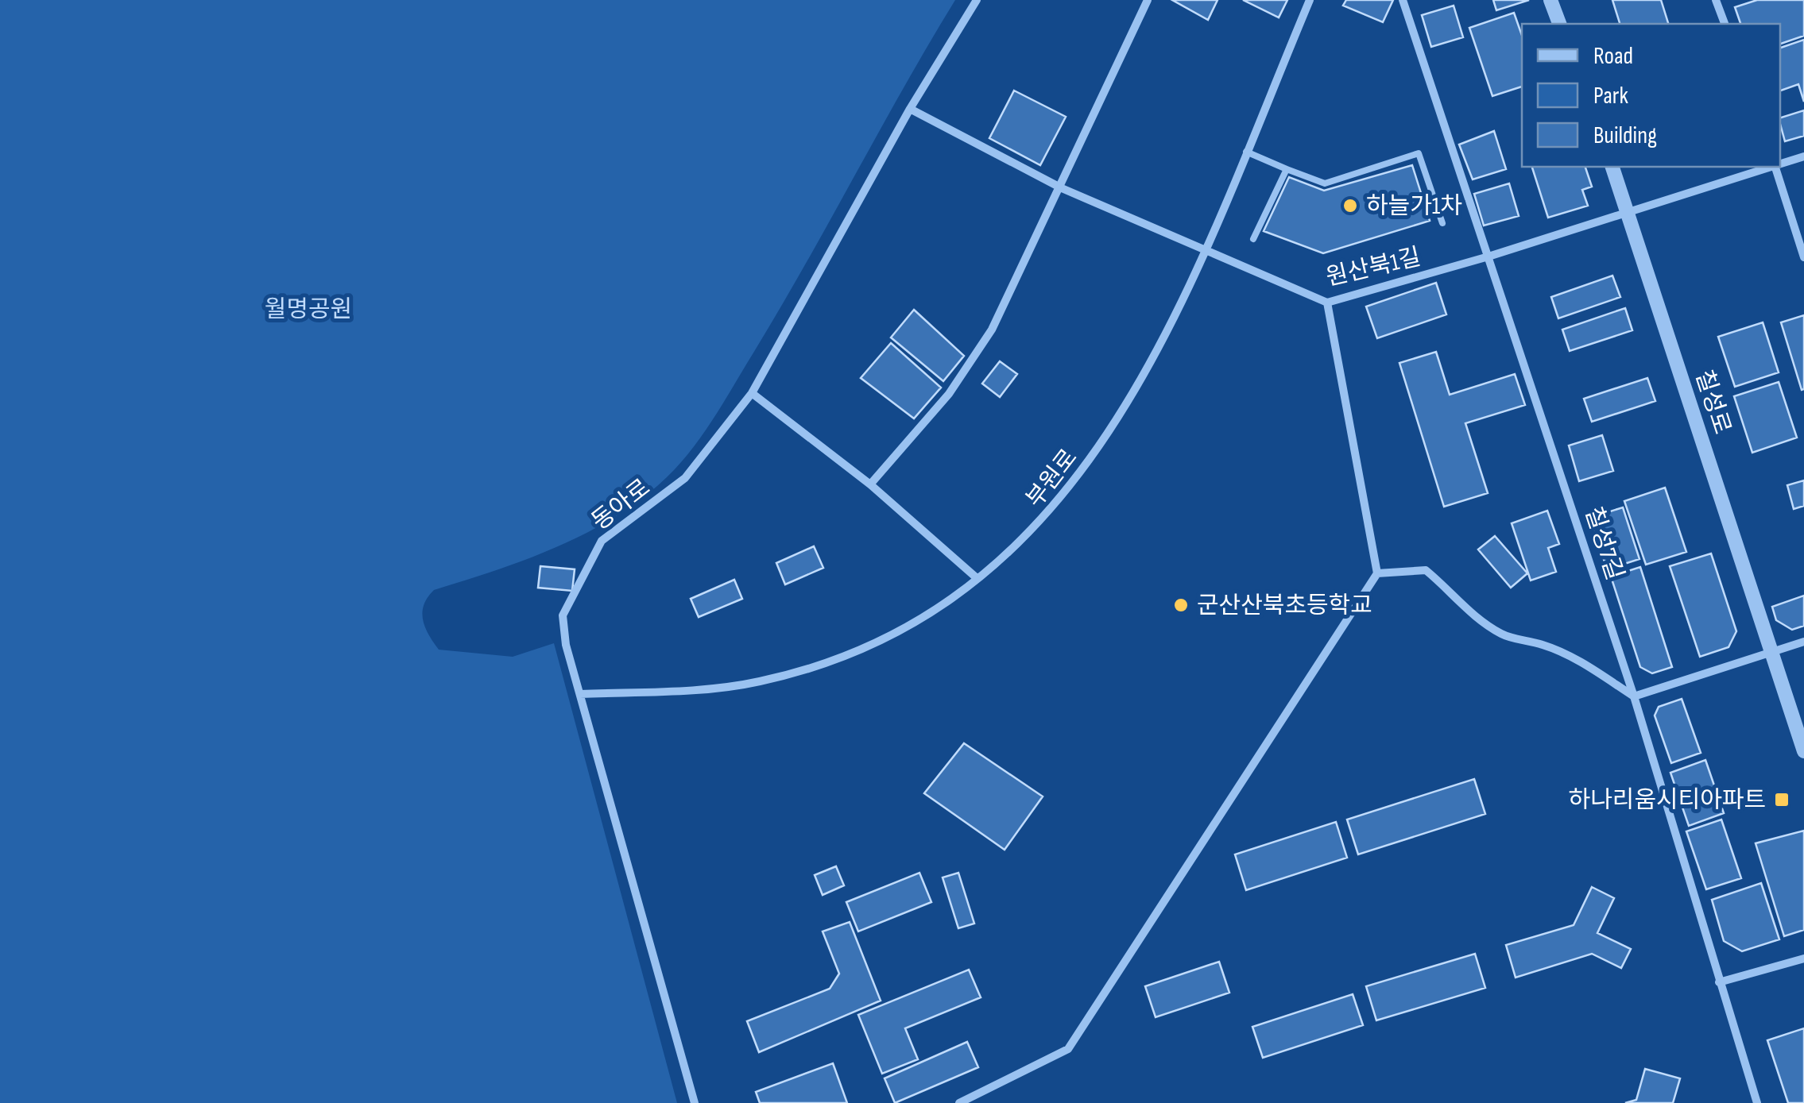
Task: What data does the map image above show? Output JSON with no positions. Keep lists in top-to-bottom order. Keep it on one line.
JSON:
{"streets":{"street":["원산북1길","칠성로","부원로","동아로","칠성7길"]},"crossings":[["원산북1길","칠성로"],["원산북1길","부원로"],["원산북1길","동아로"],["원산북1길","칠성7길"],["부원로","동아로"]],"parks":["월명공원"],"places":{"other":["하늘가1차","군산산북초등학교"],"transit":["하나리움시티아파트"]},"legend":["Road","Park","Building"]}
